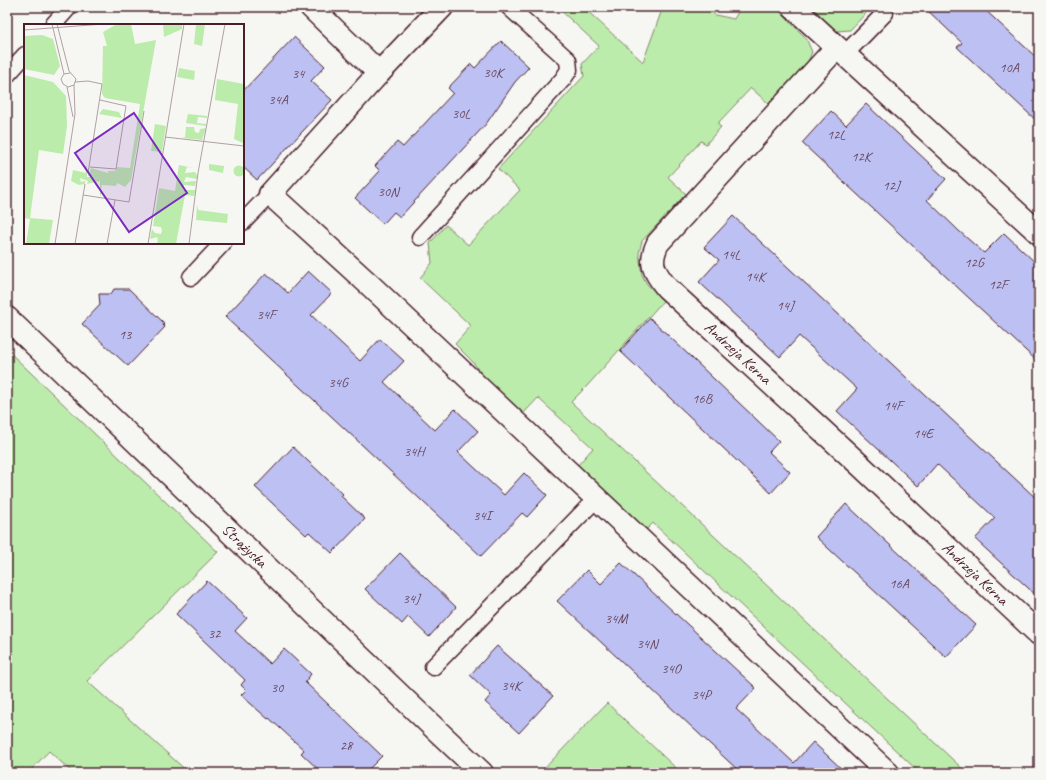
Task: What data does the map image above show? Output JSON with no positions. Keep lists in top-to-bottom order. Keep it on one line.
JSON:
{"streets":{"street":["Andrzeja Kerna","Strążyska"]},"house_numbers":["10A","30K","34","34A","30L","12L","12K","12J","30N","14L","12G","14K","12F","14J","34F","13","34G","16B","14F","14E","34H","34I","16A","34J","34M","32","34N","34O","34K","30","34P","28"]}
